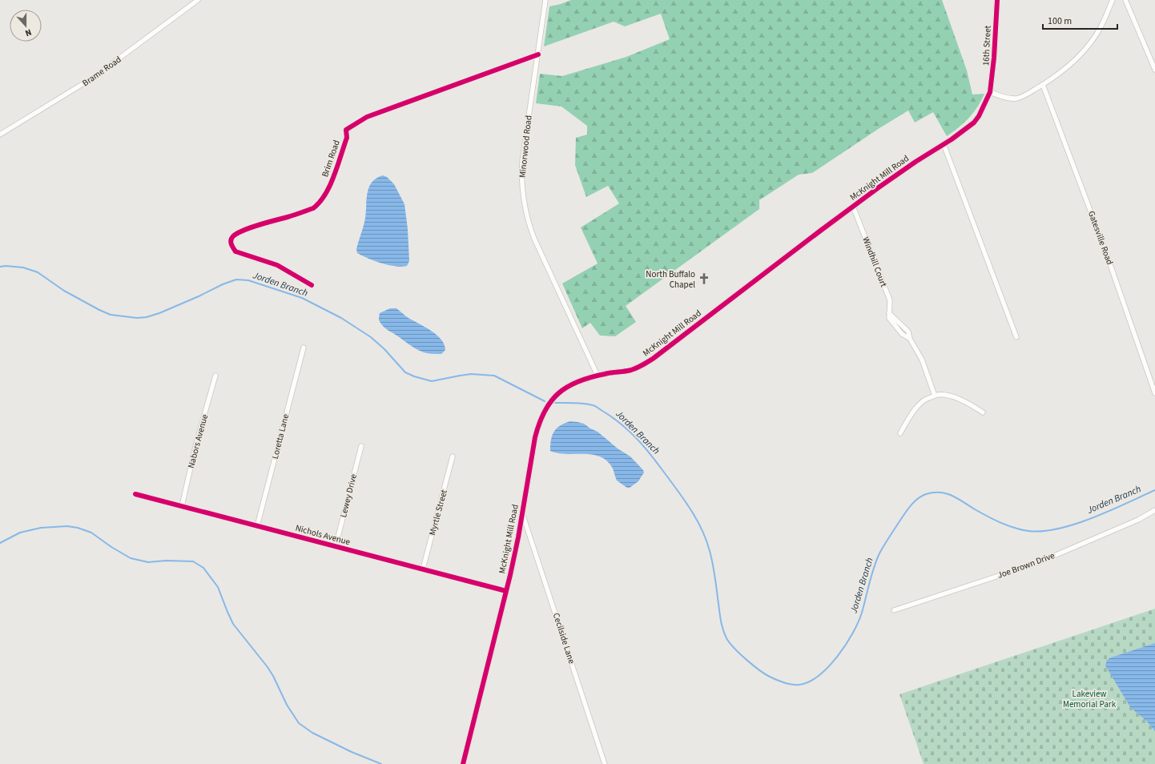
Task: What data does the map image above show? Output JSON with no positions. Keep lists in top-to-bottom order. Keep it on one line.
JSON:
{"streets":{"street":["16th Street","Brame Road","Minorwood Road","Brim Road","McKnight Mill Road","Gatesville Road","Windhill Court","Loretta Lane","Nabors Avenue","Lewey Drive","Myrtle Street","Nichols Avenue","Joe Brown Drive","Cecilside Lane"]},"crossings":[["16th Street","McKnight Mill Road"],["Minorwood Road","Brim Road"],["Minorwood Road","McKnight Mill Road"],["McKnight Mill Road","Windhill Court"],["McKnight Mill Road","Nichols Avenue"],["McKnight Mill Road","Cecilside Lane"],["Loretta Lane","Nichols Avenue"],["Nabors Avenue","Nichols Avenue"],["Lewey Drive","Nichols Avenue"],["Myrtle Street","Nichols Avenue"]],"water":["Jorden Branch"],"parks":["Lakeview Memorial Park"],"places":{"church":["North Buffalo Chapel"]},"scale_bar":"100 m","north":"bottom"}
